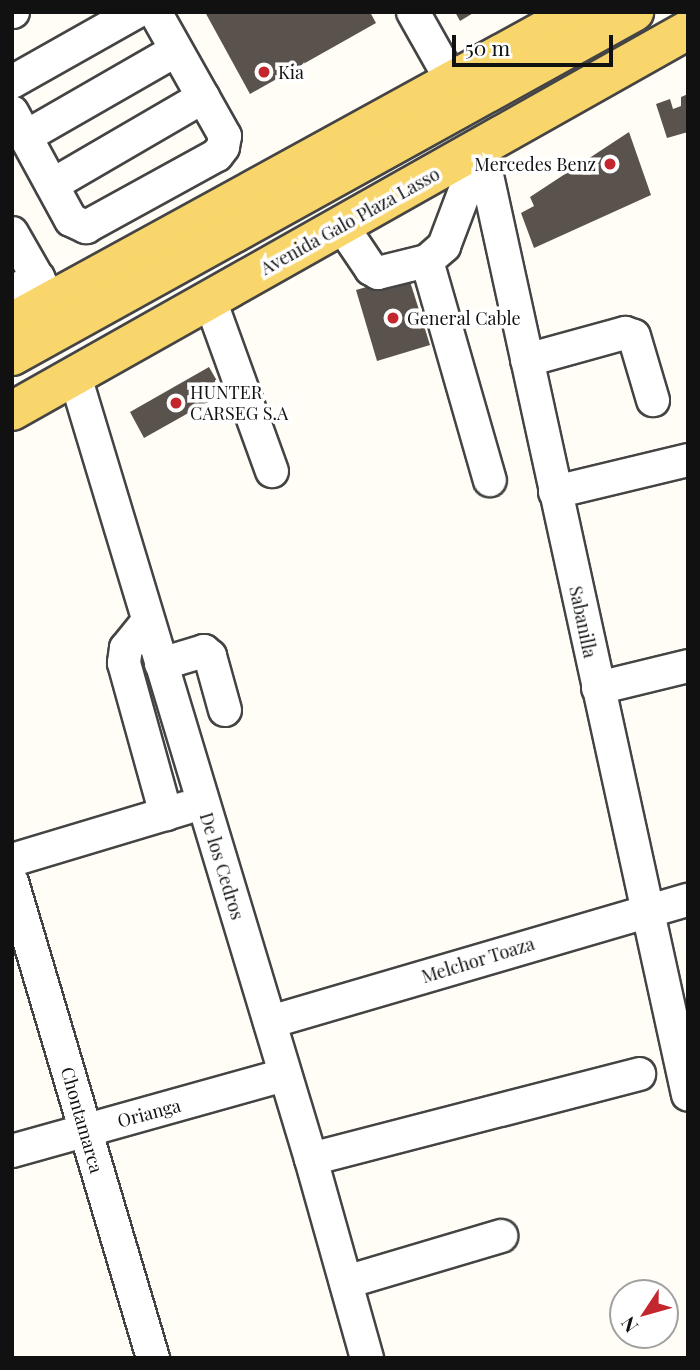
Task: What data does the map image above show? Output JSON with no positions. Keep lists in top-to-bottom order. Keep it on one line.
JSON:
{"streets":{"main road":["Avenida Galo Plaza Lasso"],"street":["Sabanilla","De los Cedros","Melchor Toaza","Orianga","Chontamarca"]},"crossings":[["Avenida Galo Plaza Lasso","Sabanilla"],["Avenida Galo Plaza Lasso","De los Cedros"],["Sabanilla","Melchor Toaza"],["De los Cedros","Melchor Toaza"],["De los Cedros","Orianga"],["Orianga","Chontamarca"]],"places":["Kia","Mercedes Benz","General Cable","HUNTER CARSEG S.A"],"scale_bar":"50 m","north":"bottom left"}
